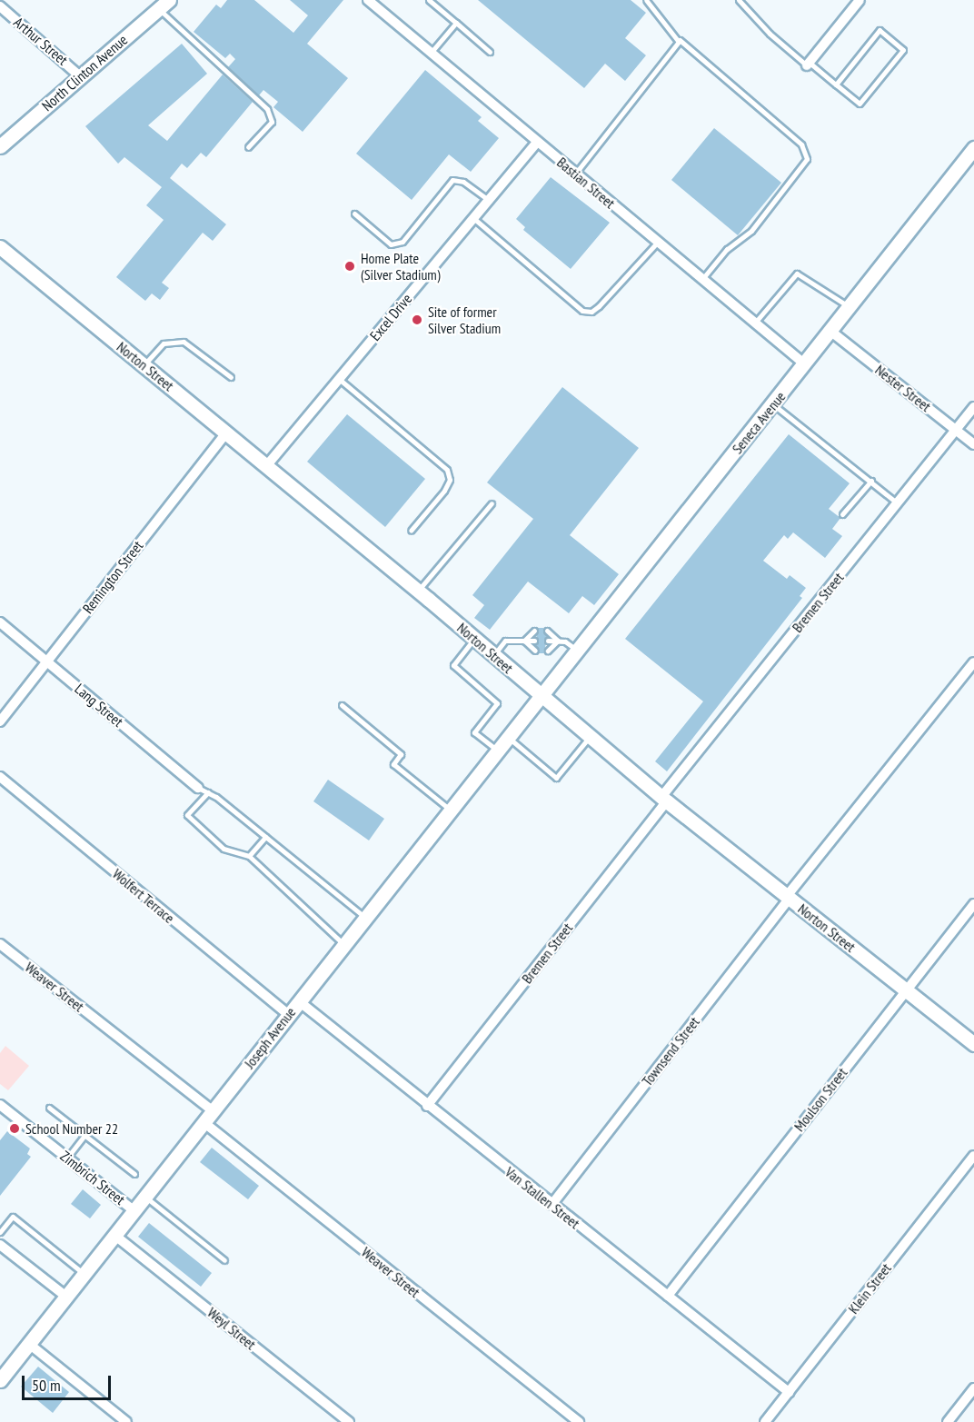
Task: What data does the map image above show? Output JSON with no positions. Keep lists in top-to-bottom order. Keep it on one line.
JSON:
{"streets":{"main road":["North Clinton Avenue","Norton Street","Seneca Avenue","Joseph Avenue"],"street":["Arthur Street","Bastian Street","Excel Drive","Nester Street","Remington Street","Bremen Street","Lang Street","Wolfert Terrace","Weaver Street","Townsend Street","Moulson Street","Zimbrich Street","Van Stallen Street","Klein Street","Weyl Street"]},"crossings":[["Arthur Street","North Clinton Avenue"],["Bastian Street","Excel Drive"],["Bastian Street","Seneca Avenue"],["Excel Drive","Norton Street"],["Norton Street","Seneca Avenue"],["Norton Street","Remington Street"],["Norton Street","Bremen Street"],["Norton Street","Joseph Avenue"],["Norton Street","Townsend Street"],["Norton Street","Moulson Street"],["Nester Street","Seneca Avenue"],["Nester Street","Bremen Street"],["Seneca Avenue","Joseph Avenue"],["Remington Street","Lang Street"],["Bremen Street","Van Stallen Street"],["Wolfert Terrace","Joseph Avenue"],["Weaver Street","Joseph Avenue"],["Joseph Avenue","Zimbrich Street"],["Joseph Avenue","Van Stallen Street"],["Joseph Avenue","Weyl Street"],["Townsend Street","Van Stallen Street"],["Moulson Street","Van Stallen Street"],["Van Stallen Street","Klein Street"]],"places":["Home Plate (Silver Stadium)","Site of former Silver Stadium","School Number 22"],"scale_bar":"50 m"}
